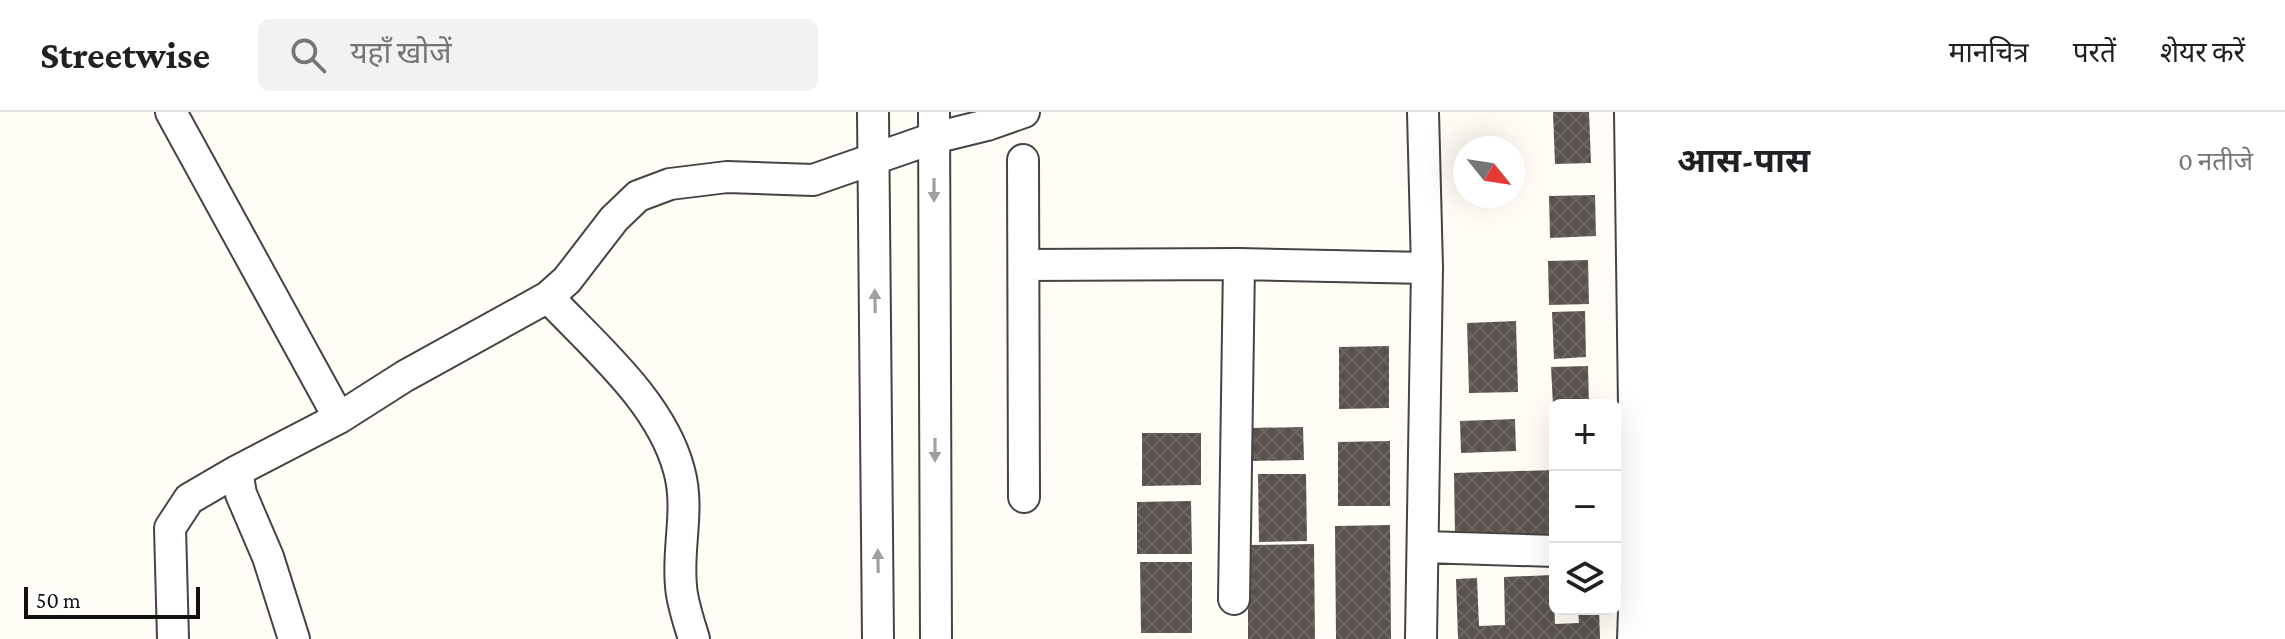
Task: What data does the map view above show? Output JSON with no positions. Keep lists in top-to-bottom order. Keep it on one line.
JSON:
{"scale_bar":"50 m","north":"bottom right","page":{"header":"Streetwise","search":"यहाँ खोजें","nav":["मानचित्र","परतें","शेयर करें"],"heading":["आस-पास","0 नतीजे"],"map_buttons":["+","−"],"scale":"50 m"}}
